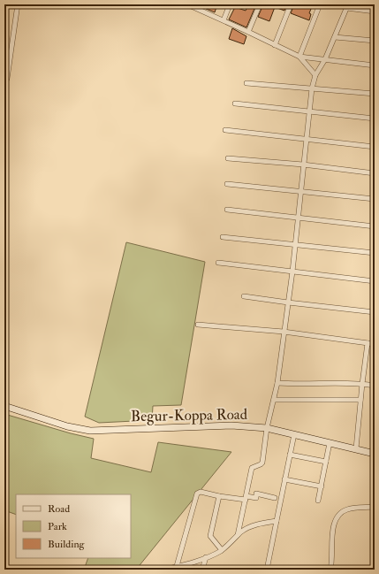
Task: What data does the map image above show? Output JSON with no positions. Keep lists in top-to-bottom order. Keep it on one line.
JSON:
{"streets":{"main road":["Begur-Koppa Road"]},"legend":["Road","Park","Building"]}
